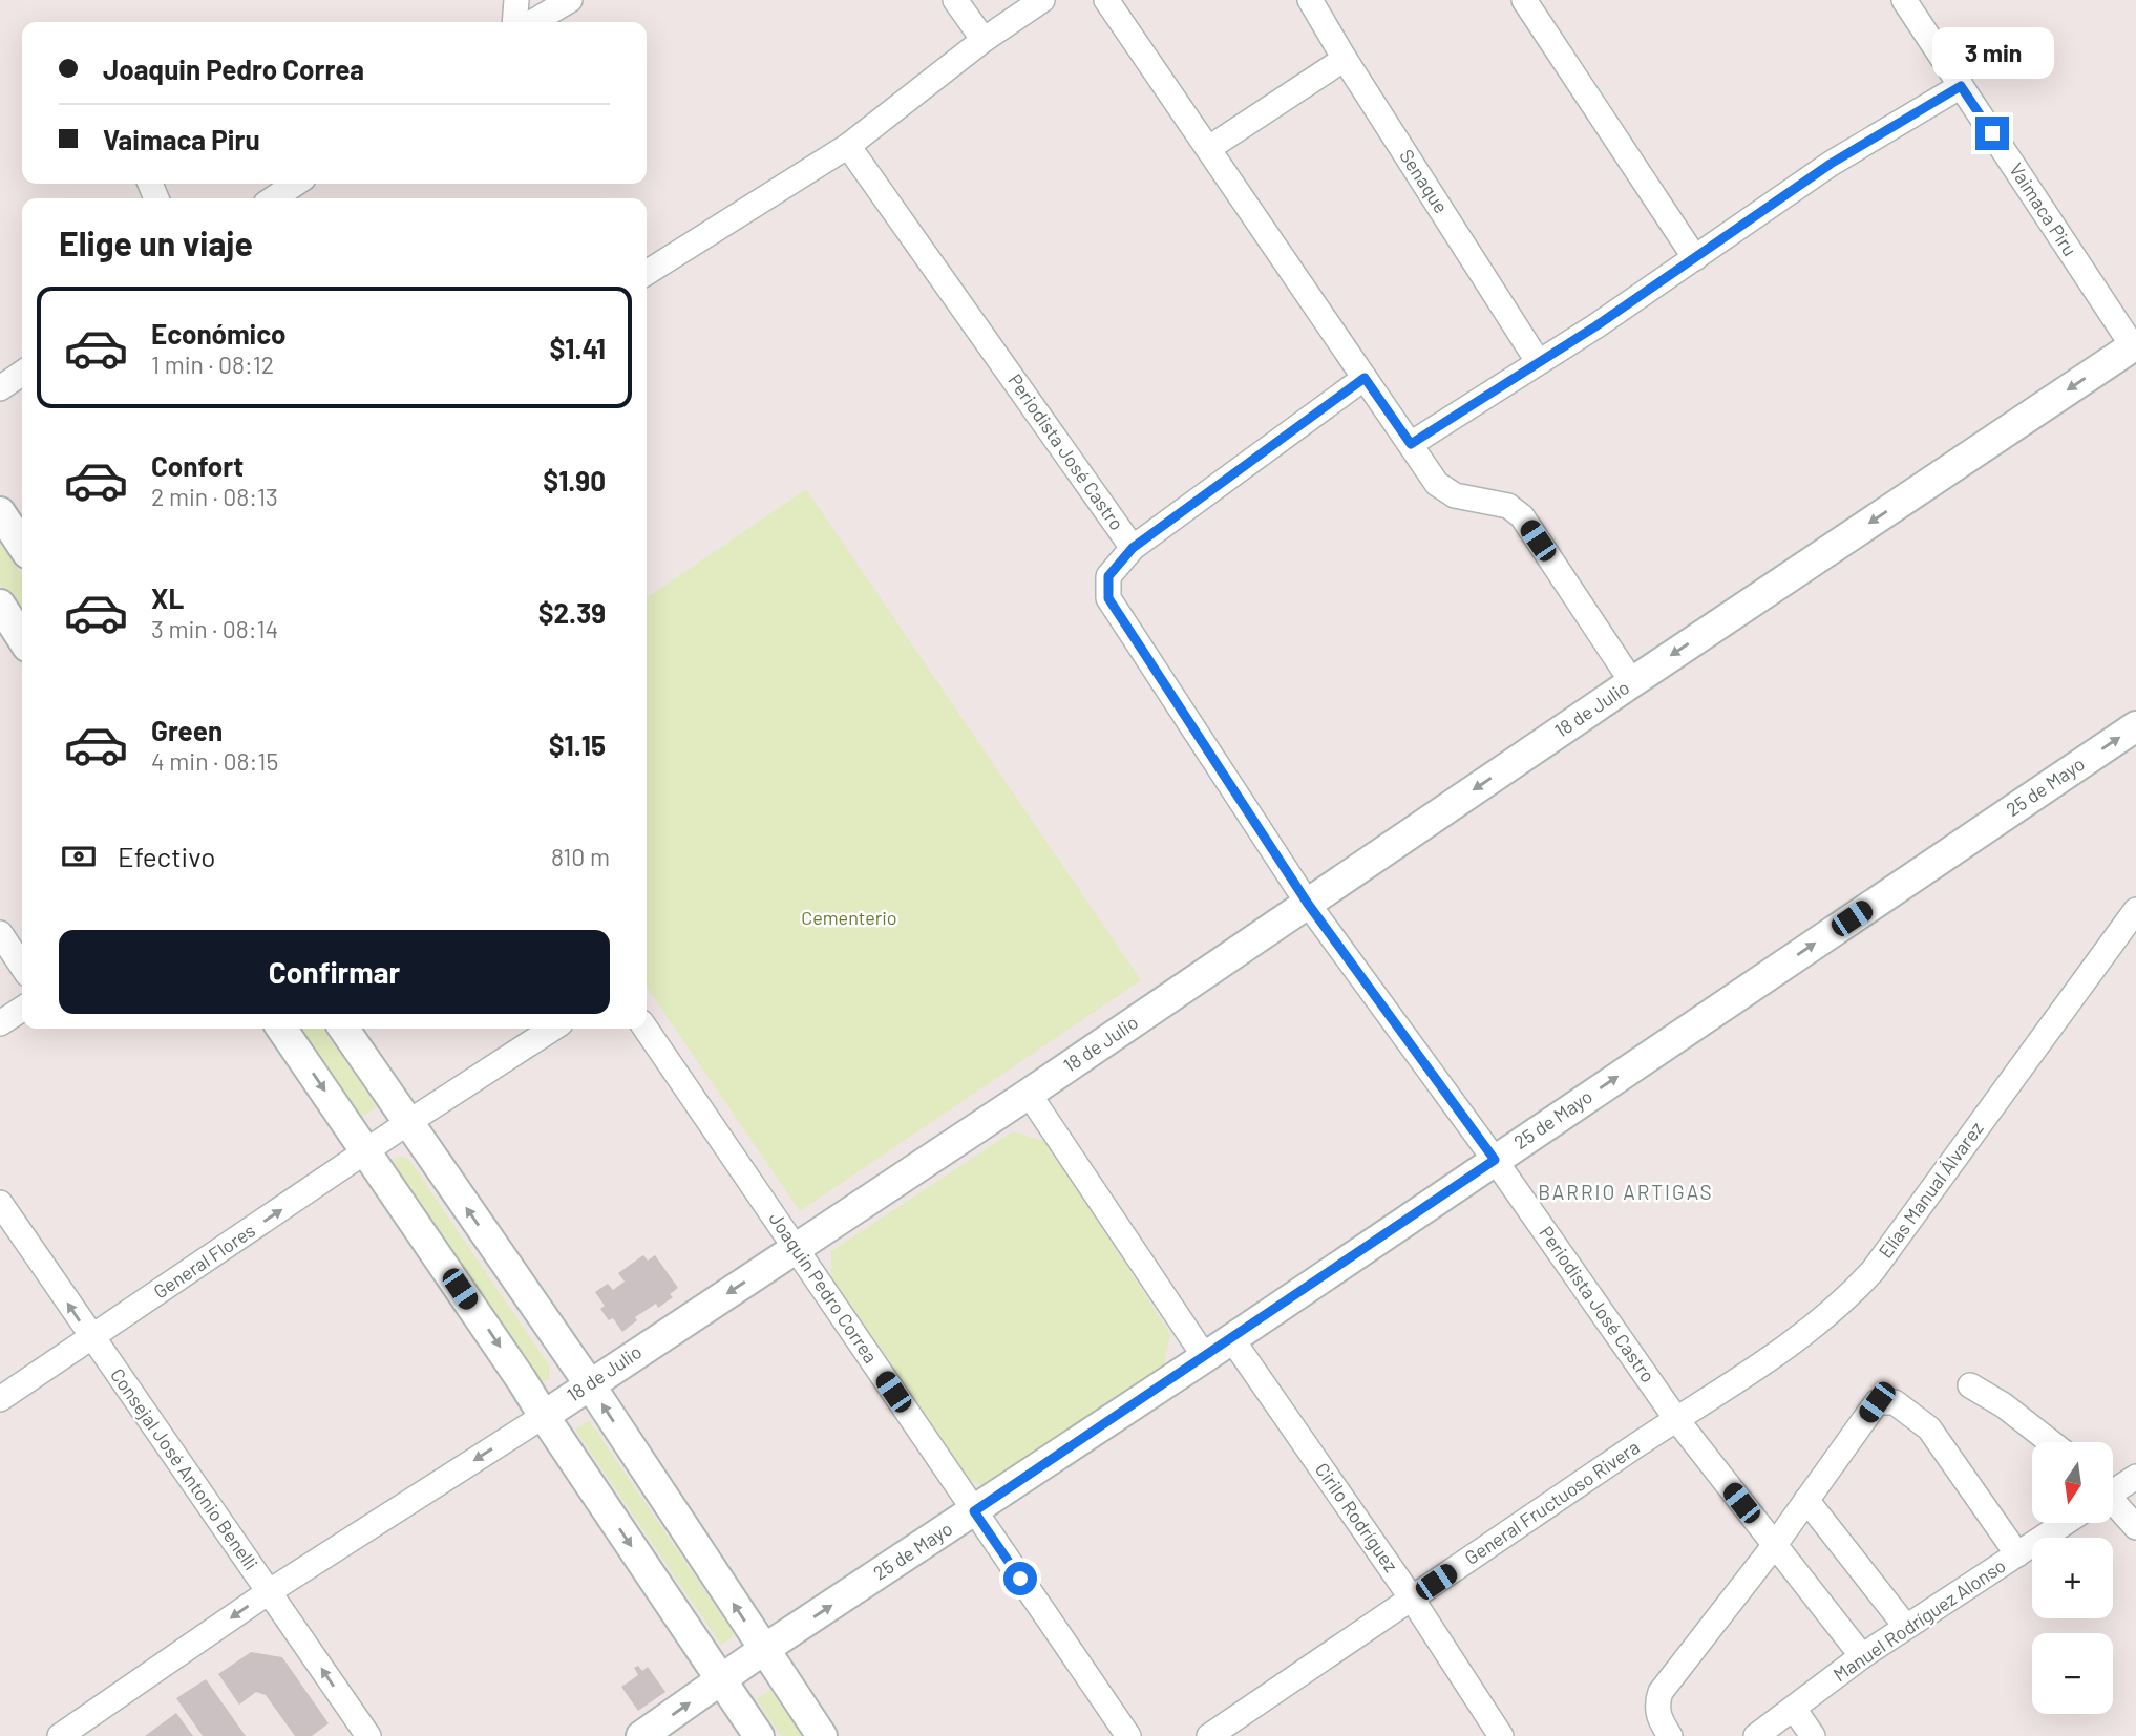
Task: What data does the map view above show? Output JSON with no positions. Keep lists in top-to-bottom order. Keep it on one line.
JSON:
{"streets":{"street":["Senaque","Vaimaca Piru","Periodista José Castro","18 de Julio","25 de Mayo","Elías Manual Álvarez","General Flores","Joaquin Pedro Correa","Consejal José Antonio Benelli","General Fructuoso Rivera","Cirilo Rodríguez","Manuel Rodríguez Alonso"]},"crossings":[["Vaimaca Piru","18 de Julio"],["Periodista José Castro","18 de Julio"],["Periodista José Castro","25 de Mayo"],["Periodista José Castro","Elías Manual Álvarez"],["Periodista José Castro","General Fructuoso Rivera"],["Periodista José Castro","Manuel Rodríguez Alonso"],["18 de Julio","Joaquin Pedro Correa"],["18 de Julio","Consejal José Antonio Benelli"],["25 de Mayo","Joaquin Pedro Correa"],["25 de Mayo","Cirilo Rodríguez"],["Elías Manual Álvarez","General Fructuoso Rivera"],["General Flores","Consejal José Antonio Benelli"],["General Fructuoso Rivera","Cirilo Rodríguez"]],"one_way":["18 de Julio","25 de Mayo","General Flores","Consejal José Antonio Benelli"],"districts":["BARRIO ARTIGAS"],"parks":["Cementerio"],"north":"bottom","page":{"banner":["Joaquin Pedro Correa","Vaimaca Piru"],"bubble":"3 min","heading":"Elige un viaje","list":[{"name":"Económico","note":"1 min · 08:12","value":"$1.41"},{"name":"Confort","note":"2 min · 08:13","value":"$1.90"},{"name":"XL","note":"3 min · 08:14","value":"$2.39"},{"name":"Green","note":"4 min · 08:15","value":"$1.15"}],"pay":["Efectivo","810 m"],"buttons":"Confirmar","map_buttons":["+","−"]}}
